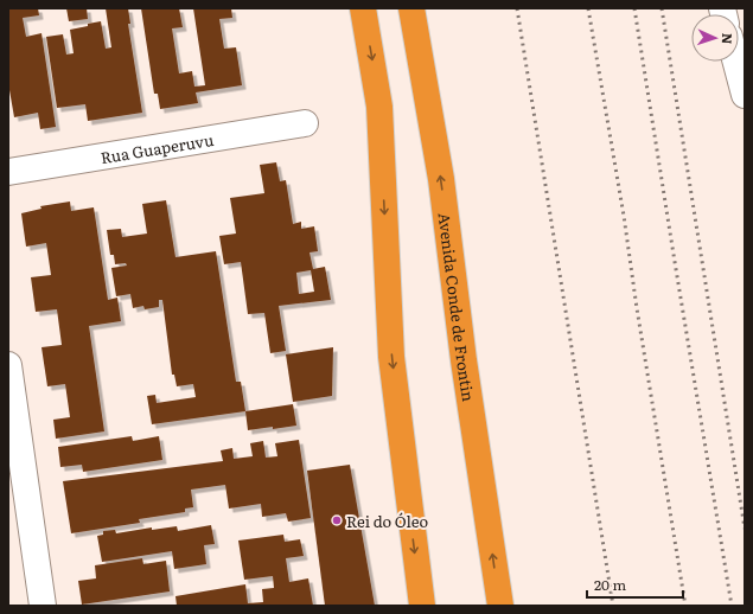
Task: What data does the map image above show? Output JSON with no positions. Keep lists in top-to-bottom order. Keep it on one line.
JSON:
{"streets":{"highway":["Avenida Conde de Frontin"],"street":["Rua Guaperuvu"]},"places":["Rei do Óleo"],"scale_bar":"20 m","north":"right"}
